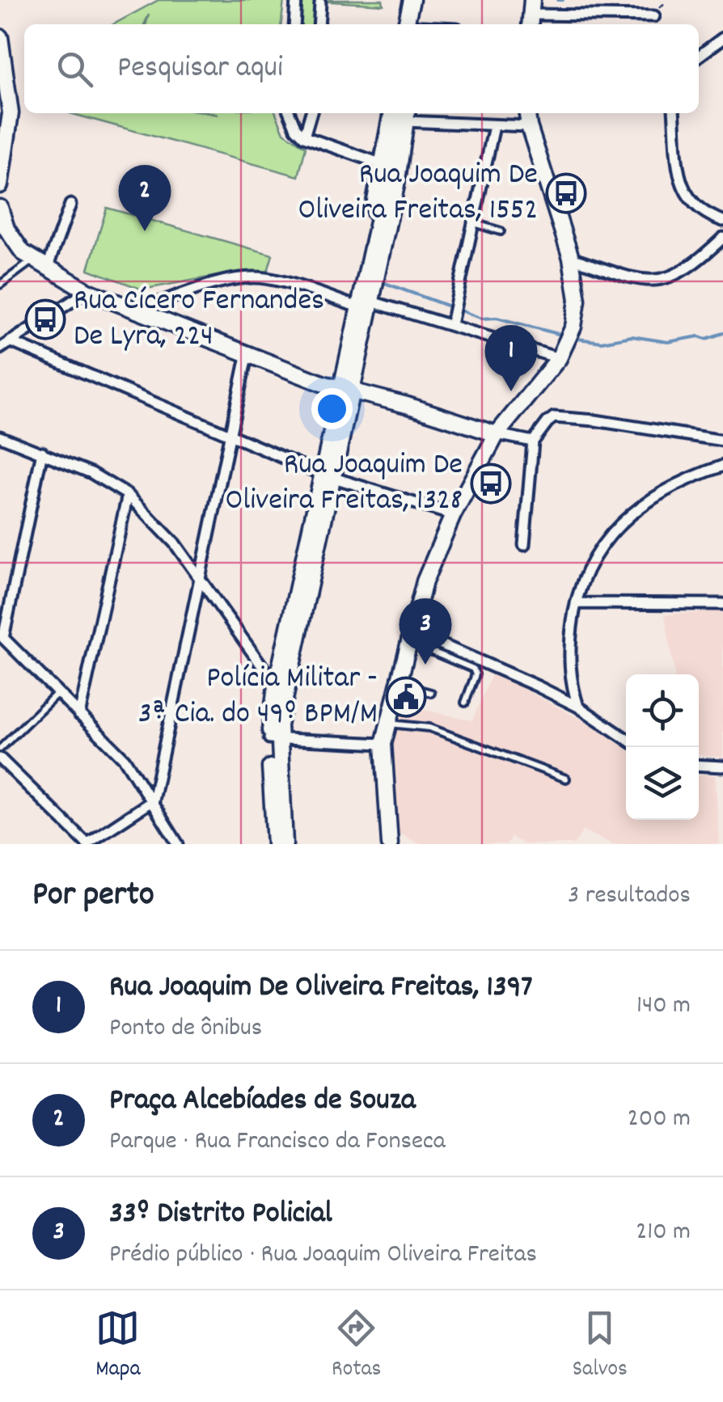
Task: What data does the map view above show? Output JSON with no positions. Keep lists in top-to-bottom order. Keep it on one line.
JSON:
{"places":{"bus stop":["Rua Joaquim De Oliveira Freitas, 1552","Rua Cícero Fernandes De Lyra, 224","Rua Joaquim De Oliveira Freitas, 1328"],"public building":["Polícia Militar - 3ª Cia. do 49º BPM/M"]},"page":{"search":"Pesquisar aqui","pins":["2","1","3"],"heading":["Por perto","3 resultados"],"list":[{"mark":"1","name":"Rua Joaquim De Oliveira Freitas, 1397","note":"Ponto de ônibus","value":"140 m"},{"mark":"2","name":"Praça Alcebíades de Souza","note":"Parque · Rua Francisco da Fonseca","value":"200 m"},{"mark":"3","name":"33º Distrito Policial","note":"Prédio público · Rua Joaquim Oliveira Freitas","value":"210 m"}],"nav":["Mapa","Rotas","Salvos"]}}
